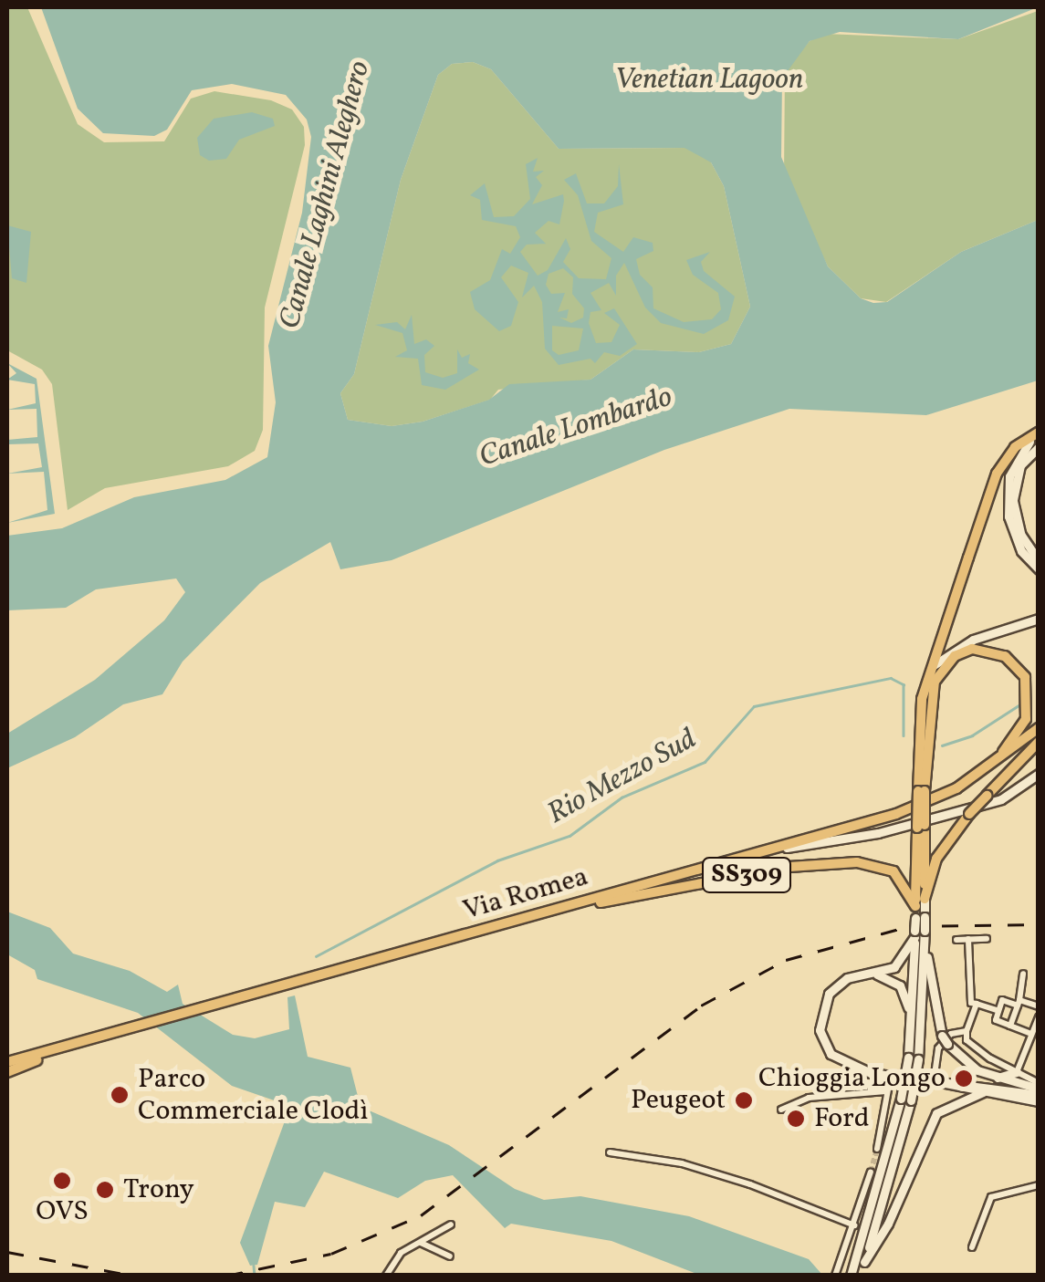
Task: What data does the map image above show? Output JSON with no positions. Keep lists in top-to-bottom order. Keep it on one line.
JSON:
{"streets":{"main road":["SS309","Via Romea"]},"crossings":[["SS309","Via Romea"]],"water":["Venetian Lagoon","Canale Laghini Aleghero","Canale Lombardo","Rio Mezzo Sud"],"places":["Chioggia Longo","Parco Commerciale Clodì","Peugeot","Ford","OVS","Trony"]}
